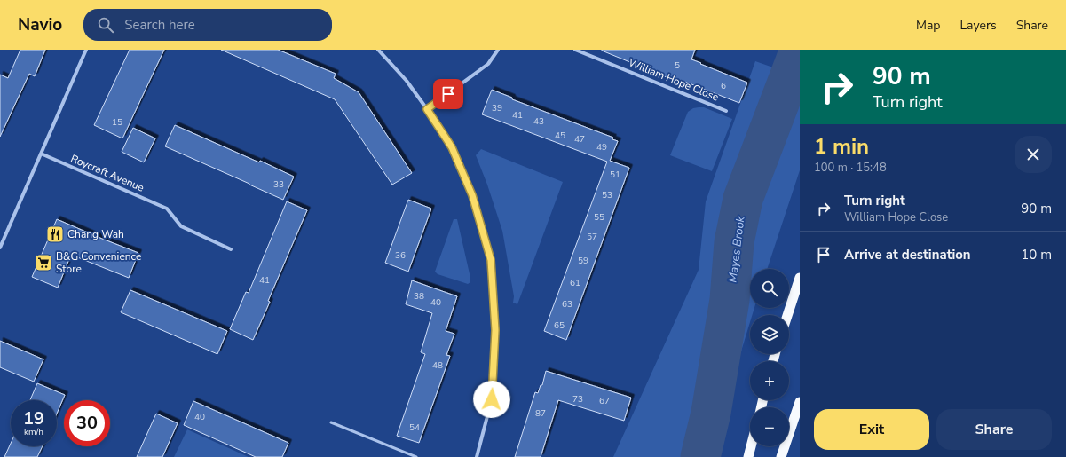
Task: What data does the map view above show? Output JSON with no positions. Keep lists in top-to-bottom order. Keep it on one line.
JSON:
{"streets":{"street":["William Hope Close","Roycraft Avenue"]},"water":["Mayes Brook"],"places":{"restaurant":["Chang Wah"],"supermarket":["B&G Convenience Store"]},"house_numbers":["5","6","39","41","43","15","45","47","49","51","33","53","55","57","36","59","41","61","38","40","63","65","48","73","67","87","40","54"],"page":{"header":"Navio","search":"Search here","nav":["Map","Layers","Share"],"turn":["90 m","Turn right"],"heading":["1 min","100 m · 15:48"],"list":[{"name":"Turn right","note":"William Hope Close","value":"90 m"},{"name":"Arrive at destination","value":"10 m"}],"map_buttons":["+","−"],"speed":"19 km/h","limit":"30","buttons":["Exit","Share"]}}
